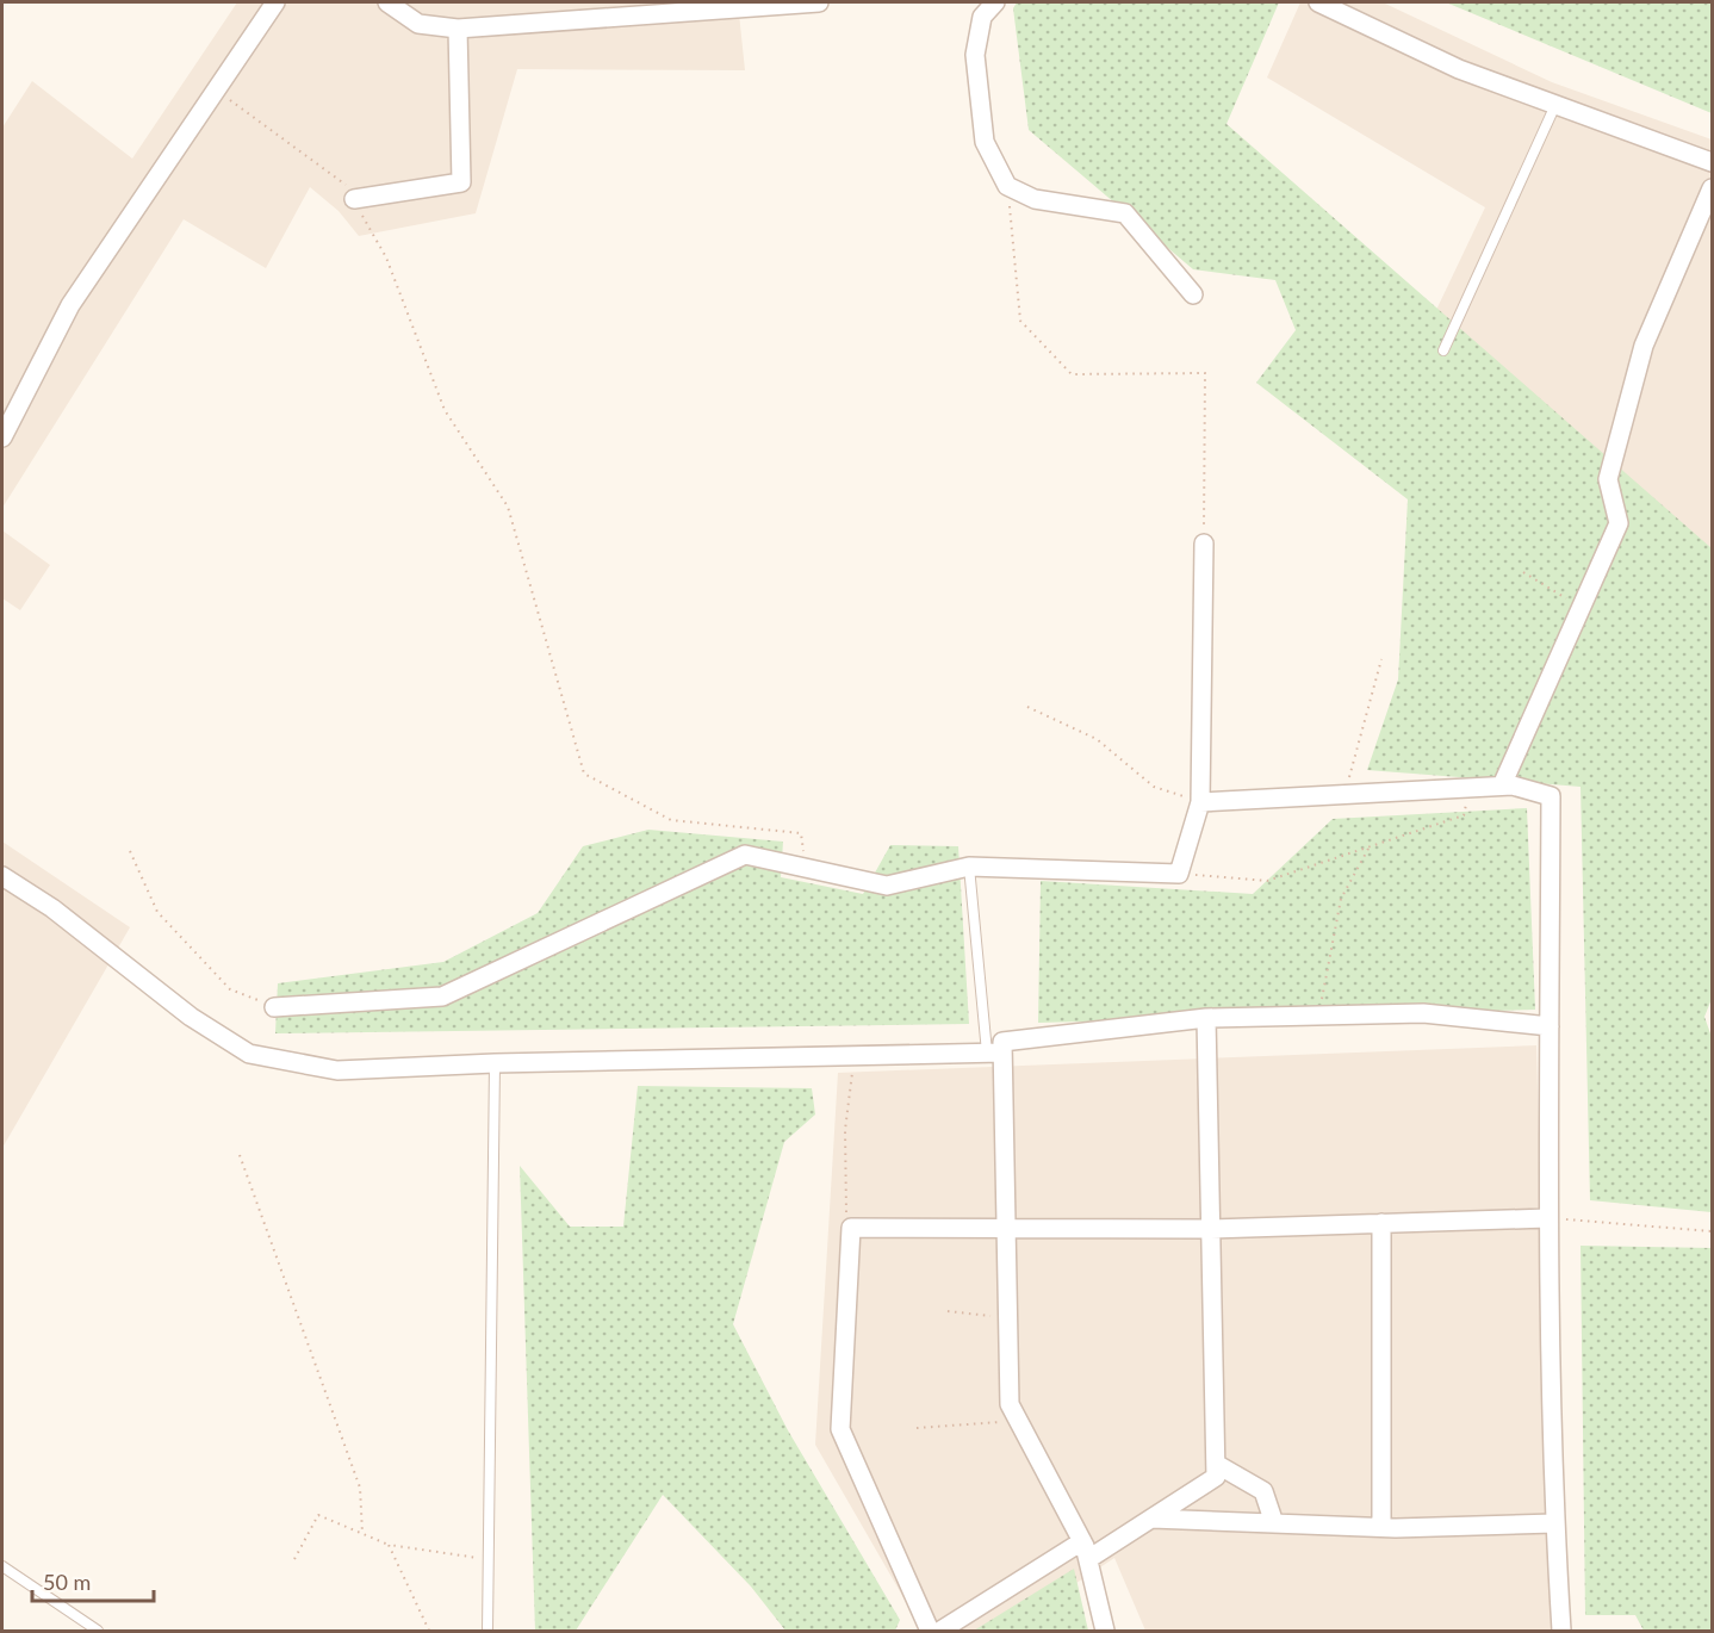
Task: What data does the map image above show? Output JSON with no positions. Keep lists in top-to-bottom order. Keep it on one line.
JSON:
{"scale_bar":"50 m"}
